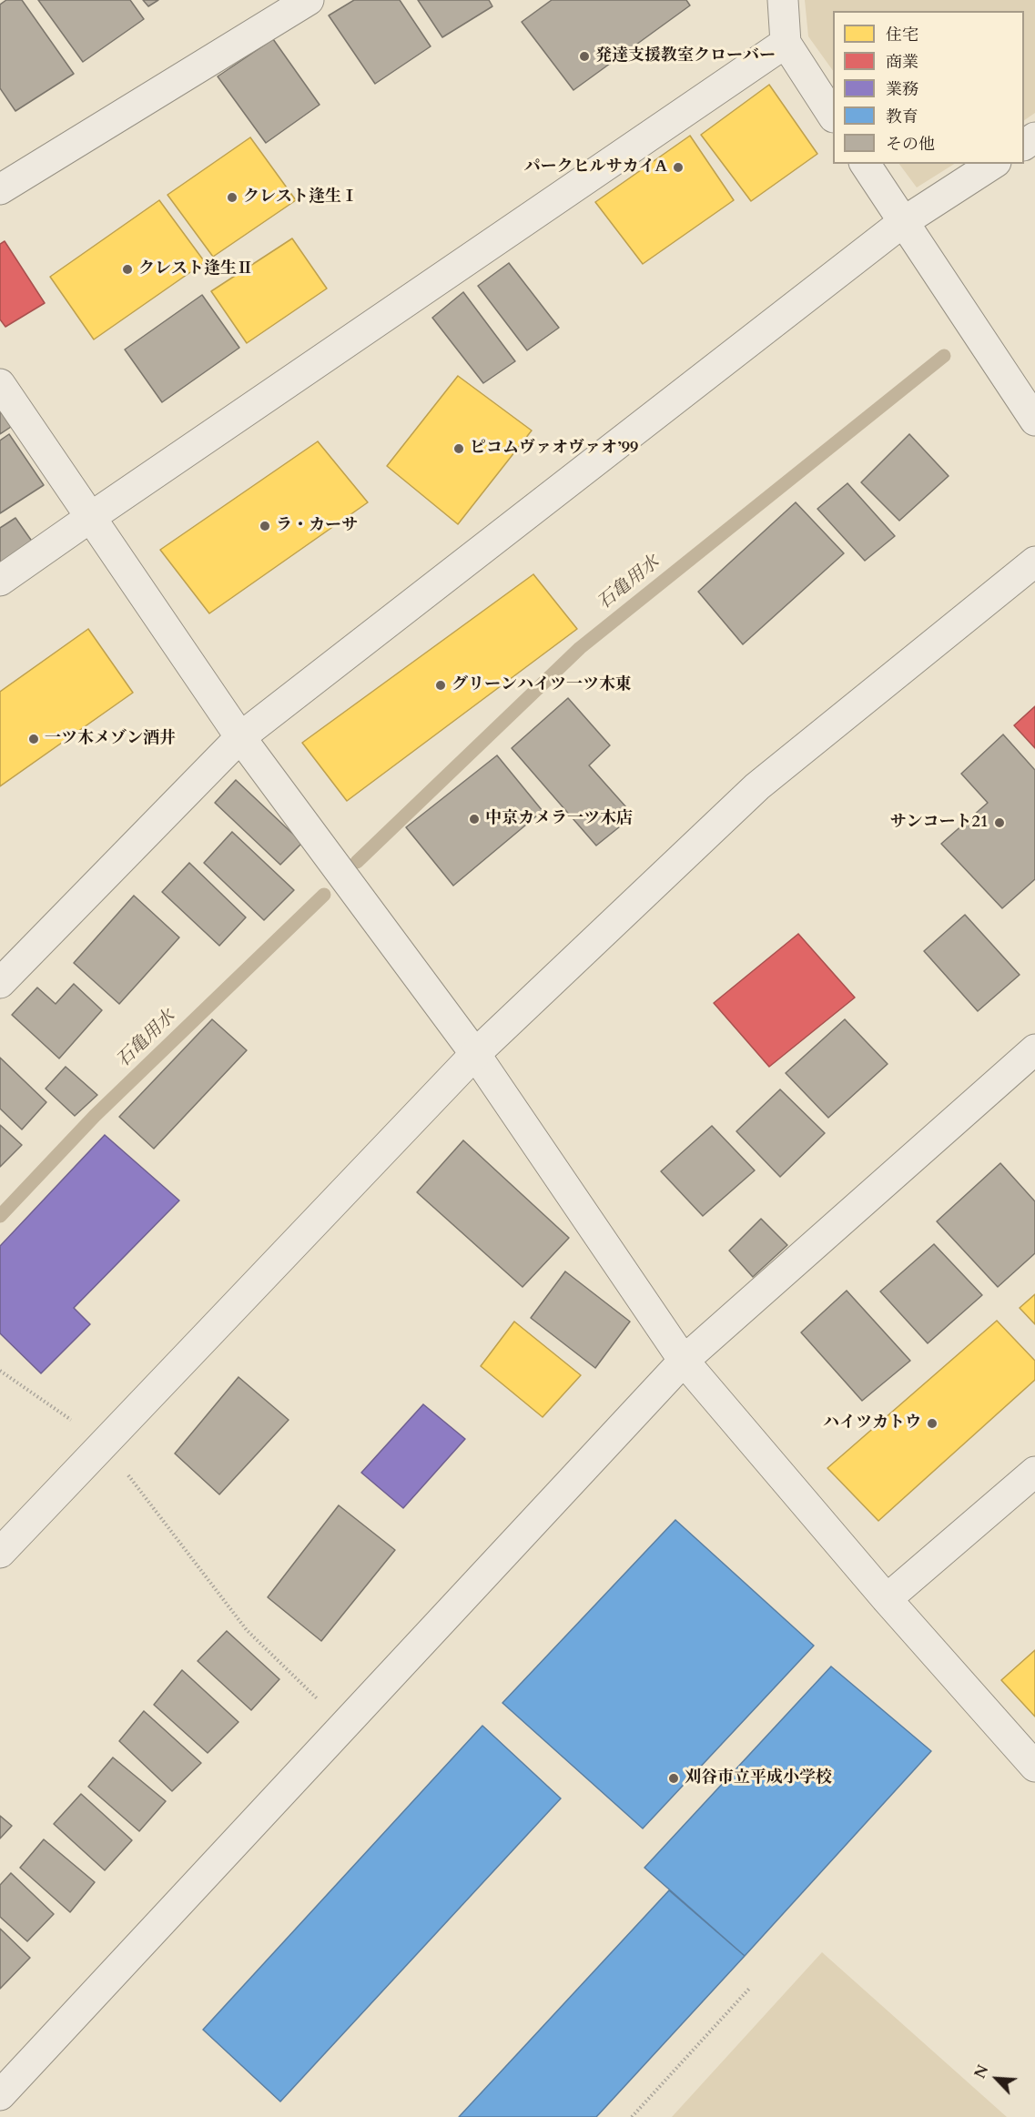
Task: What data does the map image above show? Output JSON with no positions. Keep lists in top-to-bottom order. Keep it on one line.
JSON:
{"water":["石亀用水"],"places":["発達支援教室クローバー","パークヒルサカイA","クレスト逢生Ⅰ","クレスト逢生Ⅱ","ピコムヴァオヴァオ’99","ラ・カーサ","グリーンハイツ一ツ木東","一ツ木メゾン酒井","中京カメラ一ツ木店","サンコート21","ハイツカトウ","刈谷市立平成小学校"],"legend":["住宅","商業","業務","教育","その他"],"north":"top left"}
